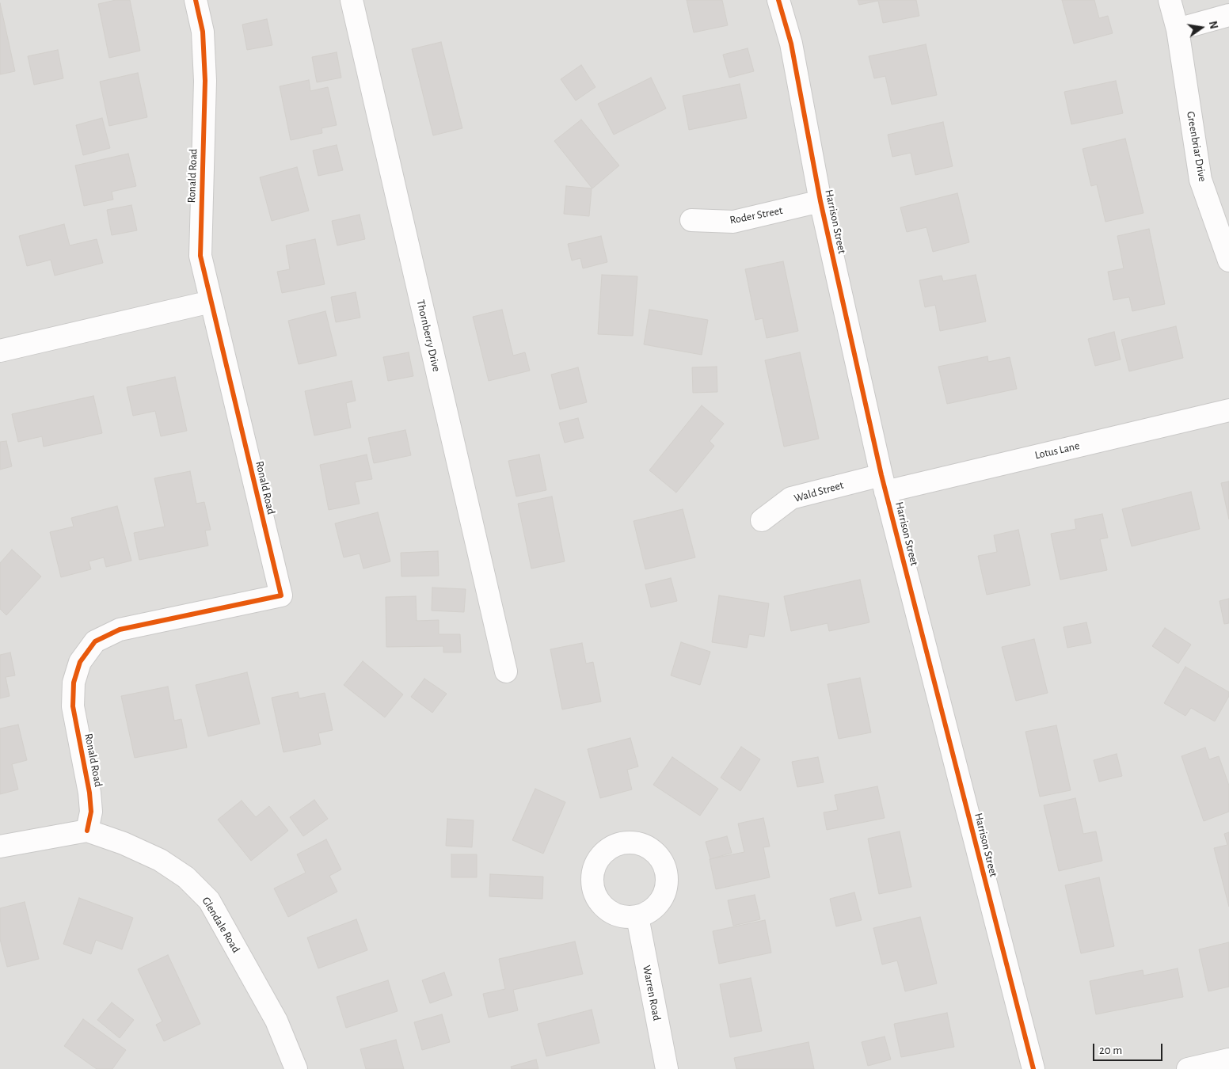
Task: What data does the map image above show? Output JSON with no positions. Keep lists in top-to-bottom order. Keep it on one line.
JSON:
{"streets":{"street":["Greenbriar Drive","Ronald Road","Roder Street","Harrison Street","Thornberry Drive","Lotus Lane","Wald Street","Glendale Road","Warren Road"]},"crossings":[["Ronald Road","Glendale Road"],["Roder Street","Harrison Street"],["Harrison Street","Lotus Lane"],["Harrison Street","Wald Street"],["Lotus Lane","Wald Street"]],"scale_bar":"20 m","north":"right"}
